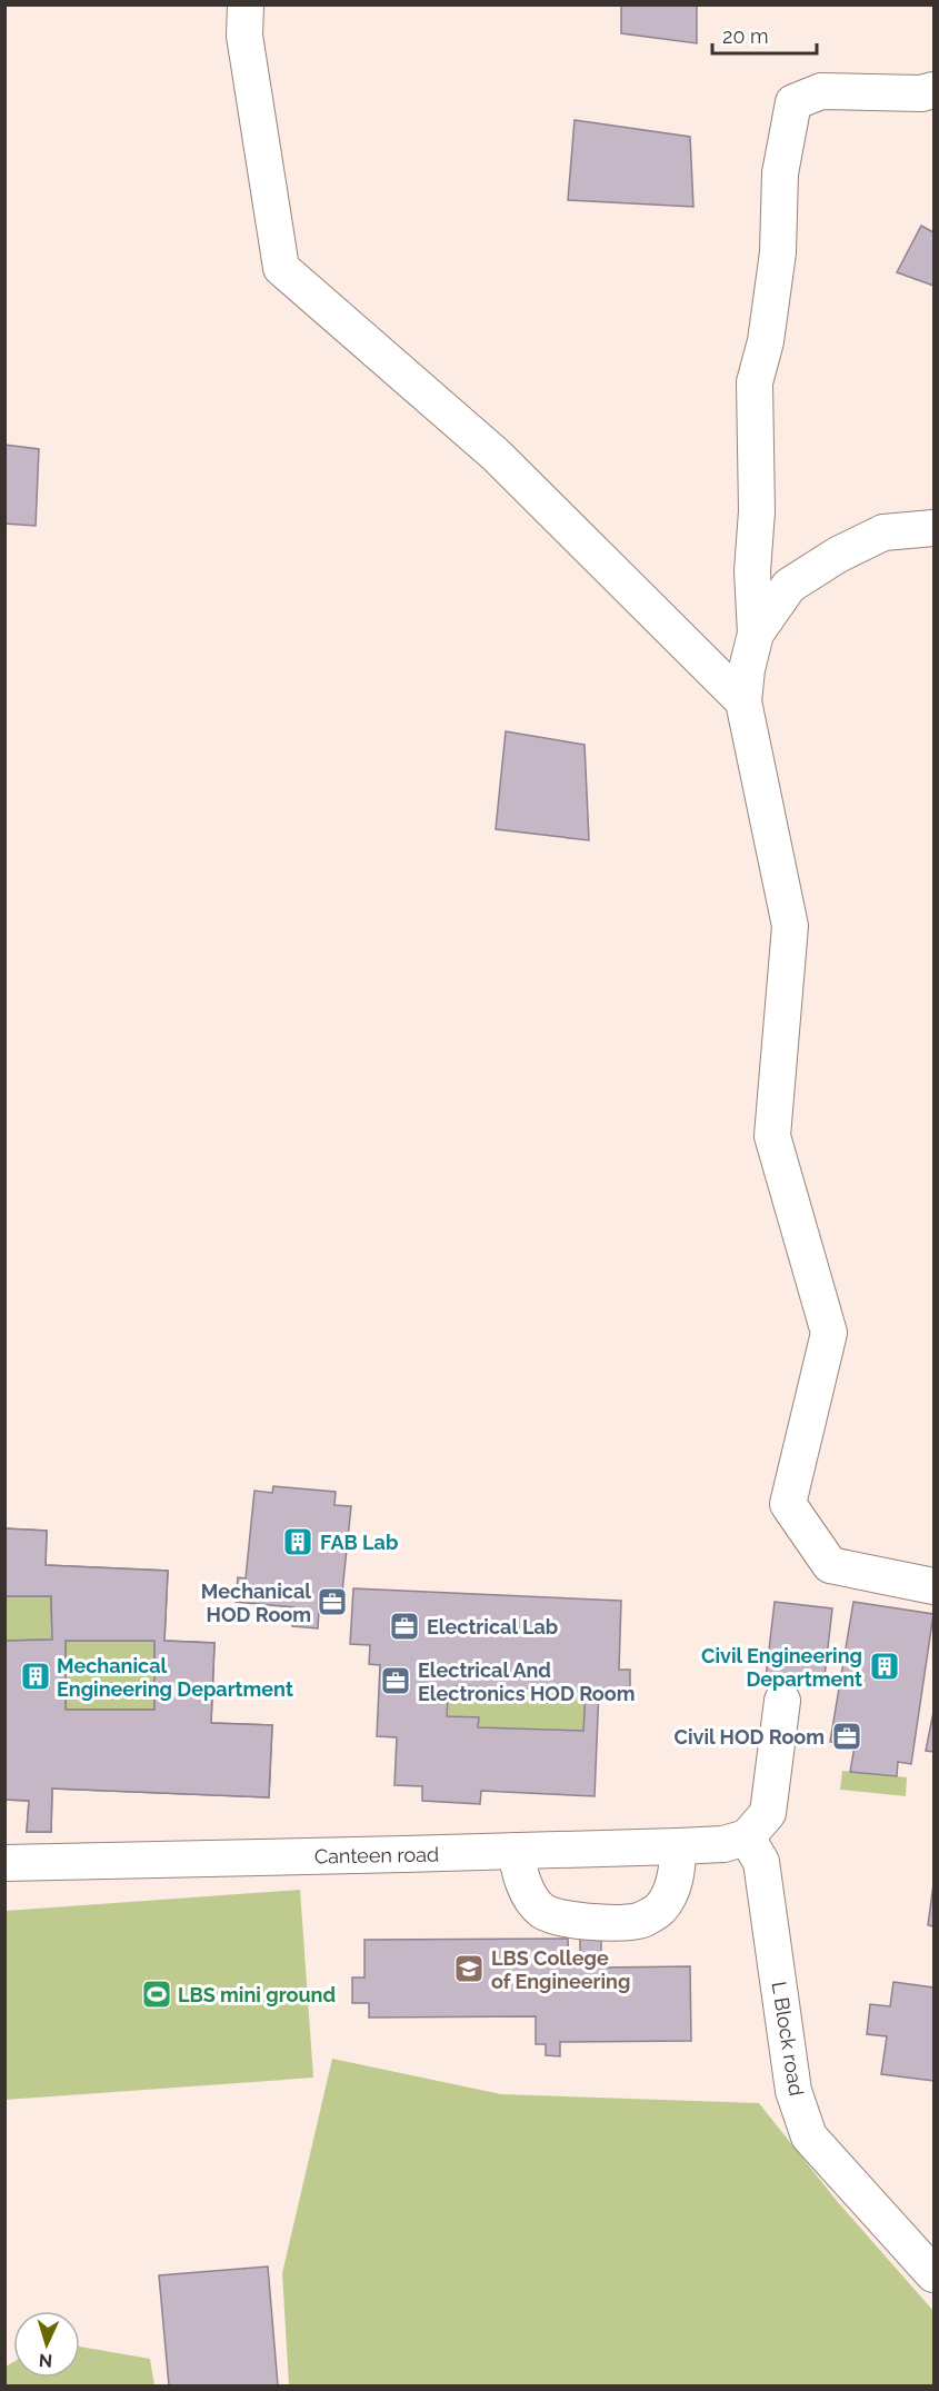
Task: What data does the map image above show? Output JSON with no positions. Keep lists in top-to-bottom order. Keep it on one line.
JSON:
{"streets":{"street":["Canteen road","L Block road"]},"crossings":[["Canteen road","L Block road"]],"places":{"building":["FAB Lab","Civil Engineering Department","Mechanical Engineering Department"],"office":["Mechanical HOD Room","Electrical Lab","Electrical And Electronics HOD Room","Civil HOD Room"],"school or university":["LBS College of Engineering"],"sports":["LBS mini ground"]},"scale_bar":"20 m","north":"bottom"}
